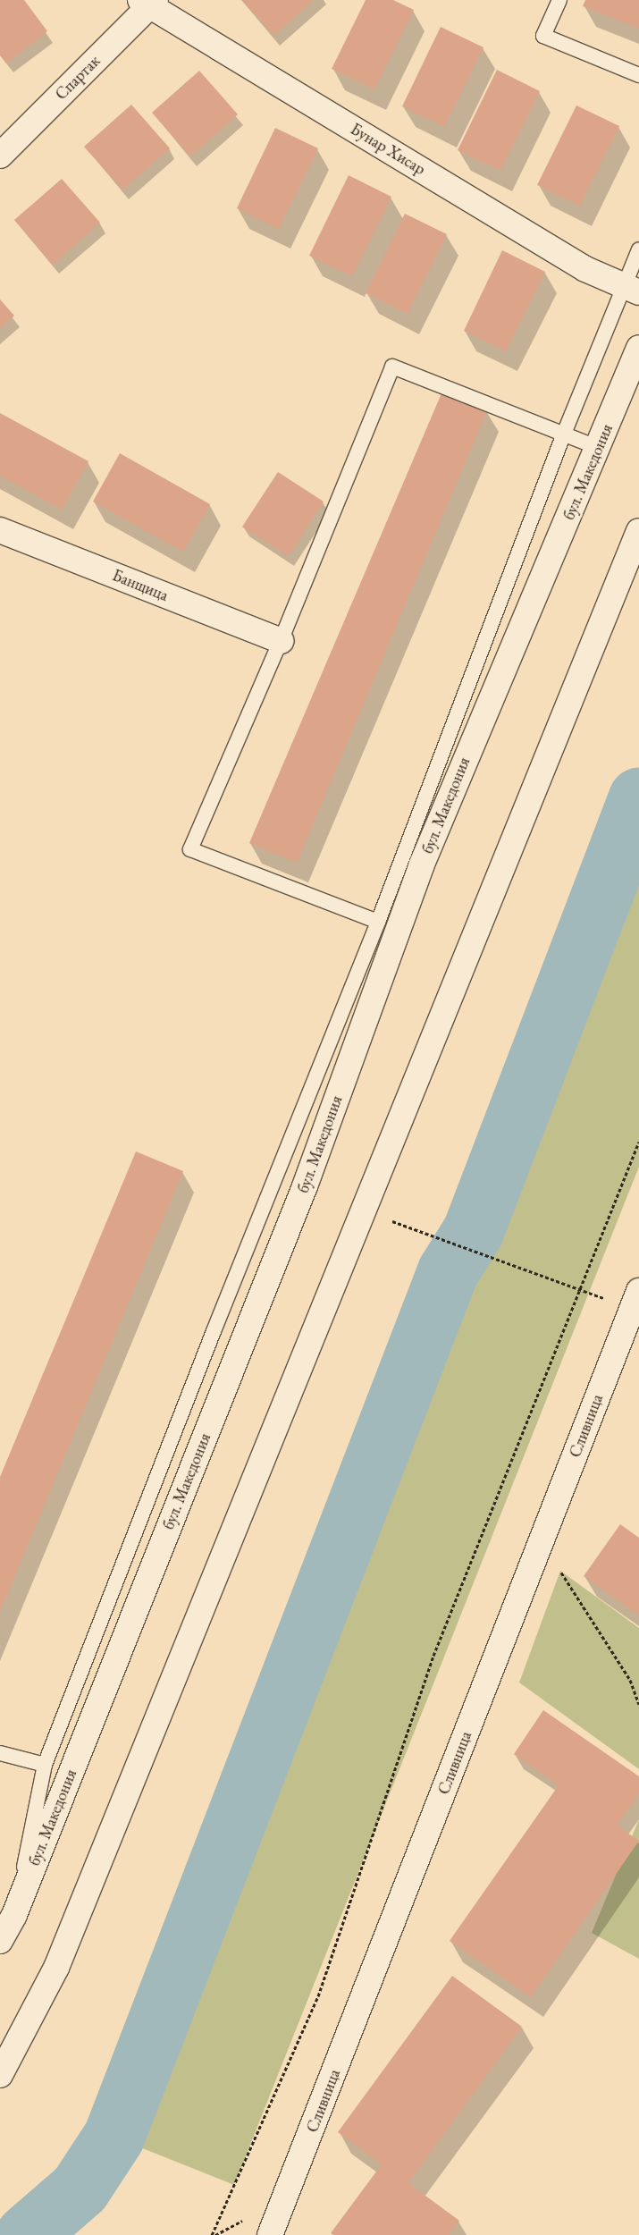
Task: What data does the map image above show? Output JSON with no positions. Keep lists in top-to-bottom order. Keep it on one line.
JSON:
{"streets":{"street":["Спартак","Бунар Хисар","бул. Македония","Банщица","Сливница"]},"crossings":[["Спартак","Бунар Хисар"]]}
